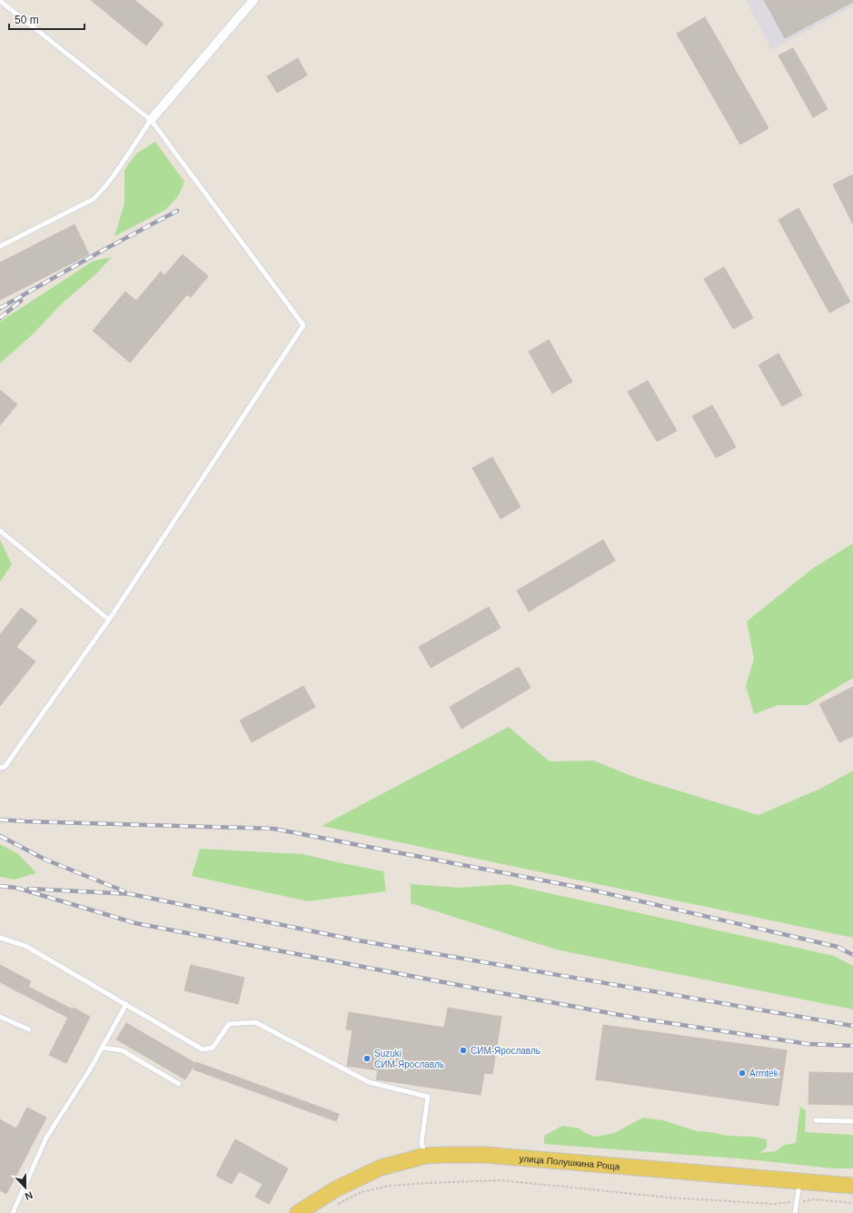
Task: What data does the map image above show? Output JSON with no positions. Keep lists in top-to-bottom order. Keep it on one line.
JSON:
{"streets":{"main road":["улица Полушкина Роща"]},"places":["СИМ-Ярославль","Suzuki СИМ-Ярославль","Armtek"],"scale_bar":"50 m","north":"bottom"}
